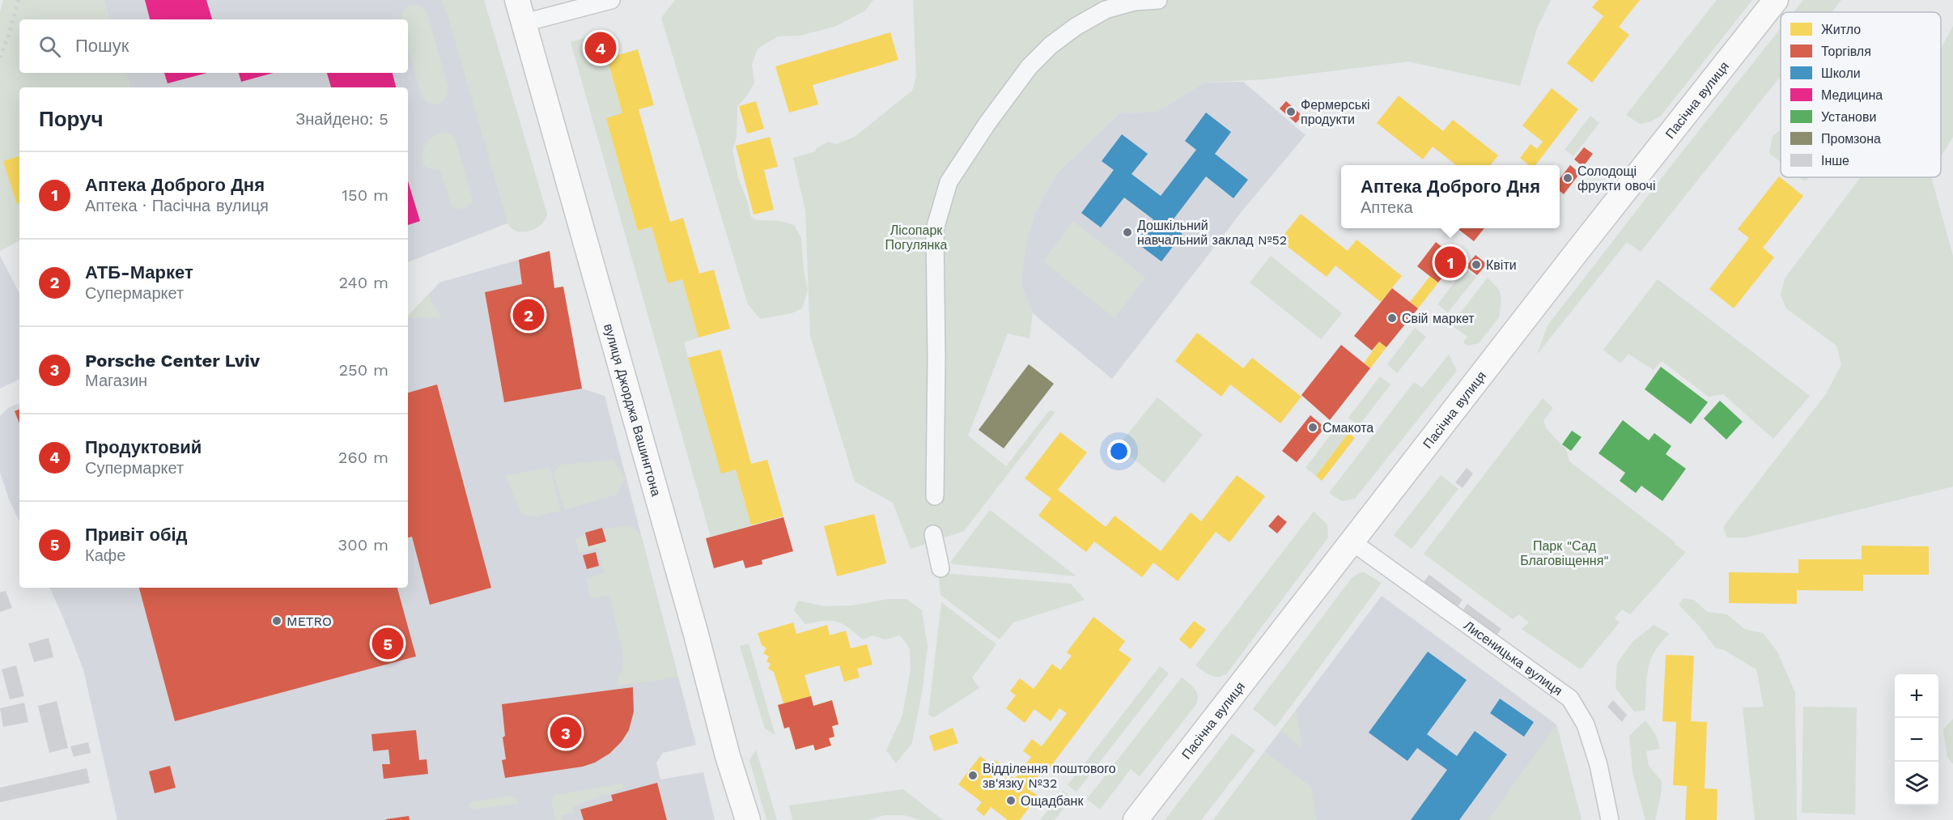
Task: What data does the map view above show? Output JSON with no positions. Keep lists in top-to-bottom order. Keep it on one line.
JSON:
{"streets":{"main road":["Пасічна вулиця","вулиця Джорджа Вашингтона"],"street":["Лисеницька вулиця"]},"crossings":[["Пасічна вулиця","Лисеницька вулиця"]],"parks":["Лісопарк Погулянка","Парк \"Сад Благовіщення\""],"places":["Фермерські продукти","Солодощі фрукти овочі","Дошкільний навчальний заклад №52","Квіти","Свій маркет","Смакота","METRO","Відділення поштового зв'язку №32","Ощадбанк"],"legend":["Житло","Торгівля","Школи","Медицина","Установи","Промзона","Інше"],"page":{"search":"Пошук","pins":["4","1","2","5","3"],"heading":["Поруч","Знайдено: 5"],"list":[{"mark":"1","name":"Аптека Доброго Дня","note":"Аптека · Пасічна вулиця","value":"150 m"},{"mark":"2","name":"АТБ-Маркет","note":"Супермаркет","value":"240 m"},{"mark":"3","name":"Porsche Center Lviv","note":"Магазин","value":"250 m"},{"mark":"4","name":"Продуктовий","note":"Супермаркет","value":"260 m"},{"mark":"5","name":"Привіт обід","note":"Кафе","value":"300 m"}],"popup":["Аптека Доброго Дня","Аптека"],"map_buttons":["+","−"]}}
